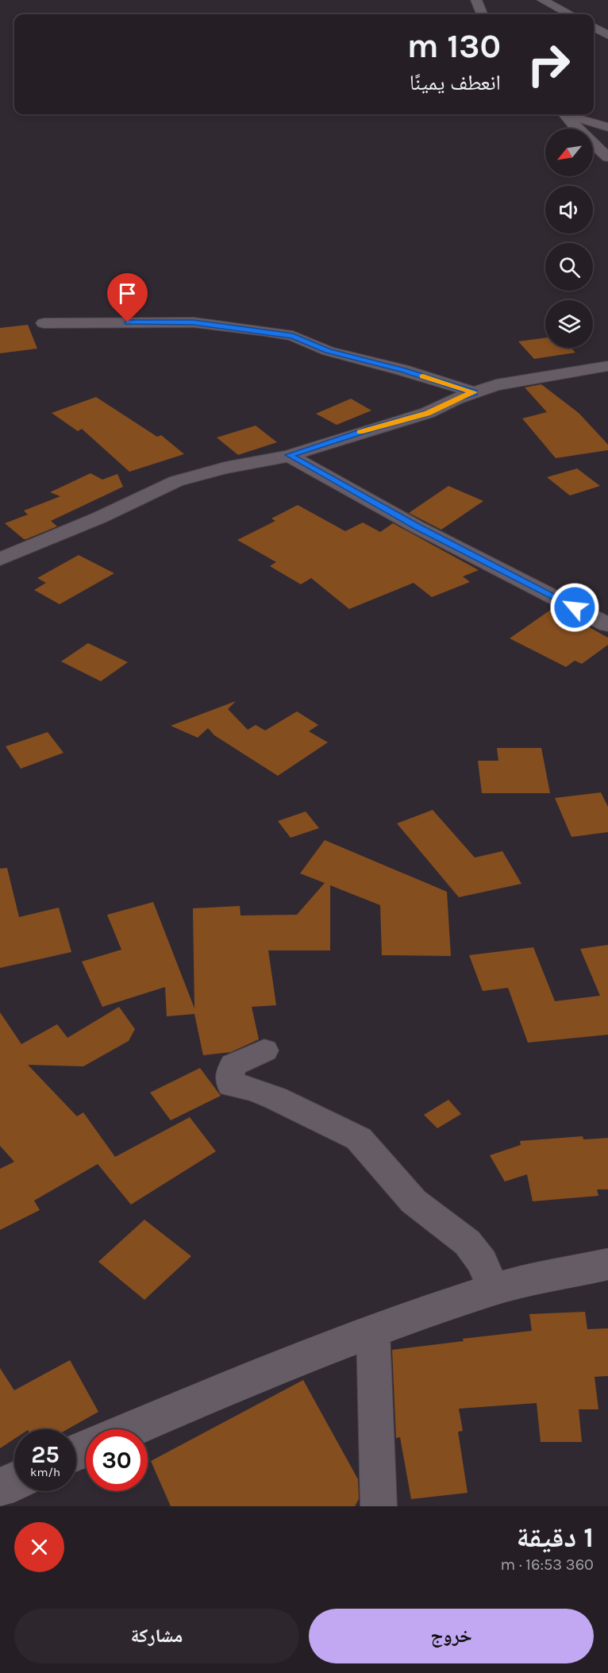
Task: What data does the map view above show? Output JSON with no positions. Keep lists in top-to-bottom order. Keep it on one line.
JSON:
{"north":"bottom left","page":{"turn":["130 m","انعطف يمينًا"],"speed":"25 km/h","limit":"30","heading":["1 دقيقة","360 m · 16:53"],"buttons":["خروج","مشاركة"]}}
